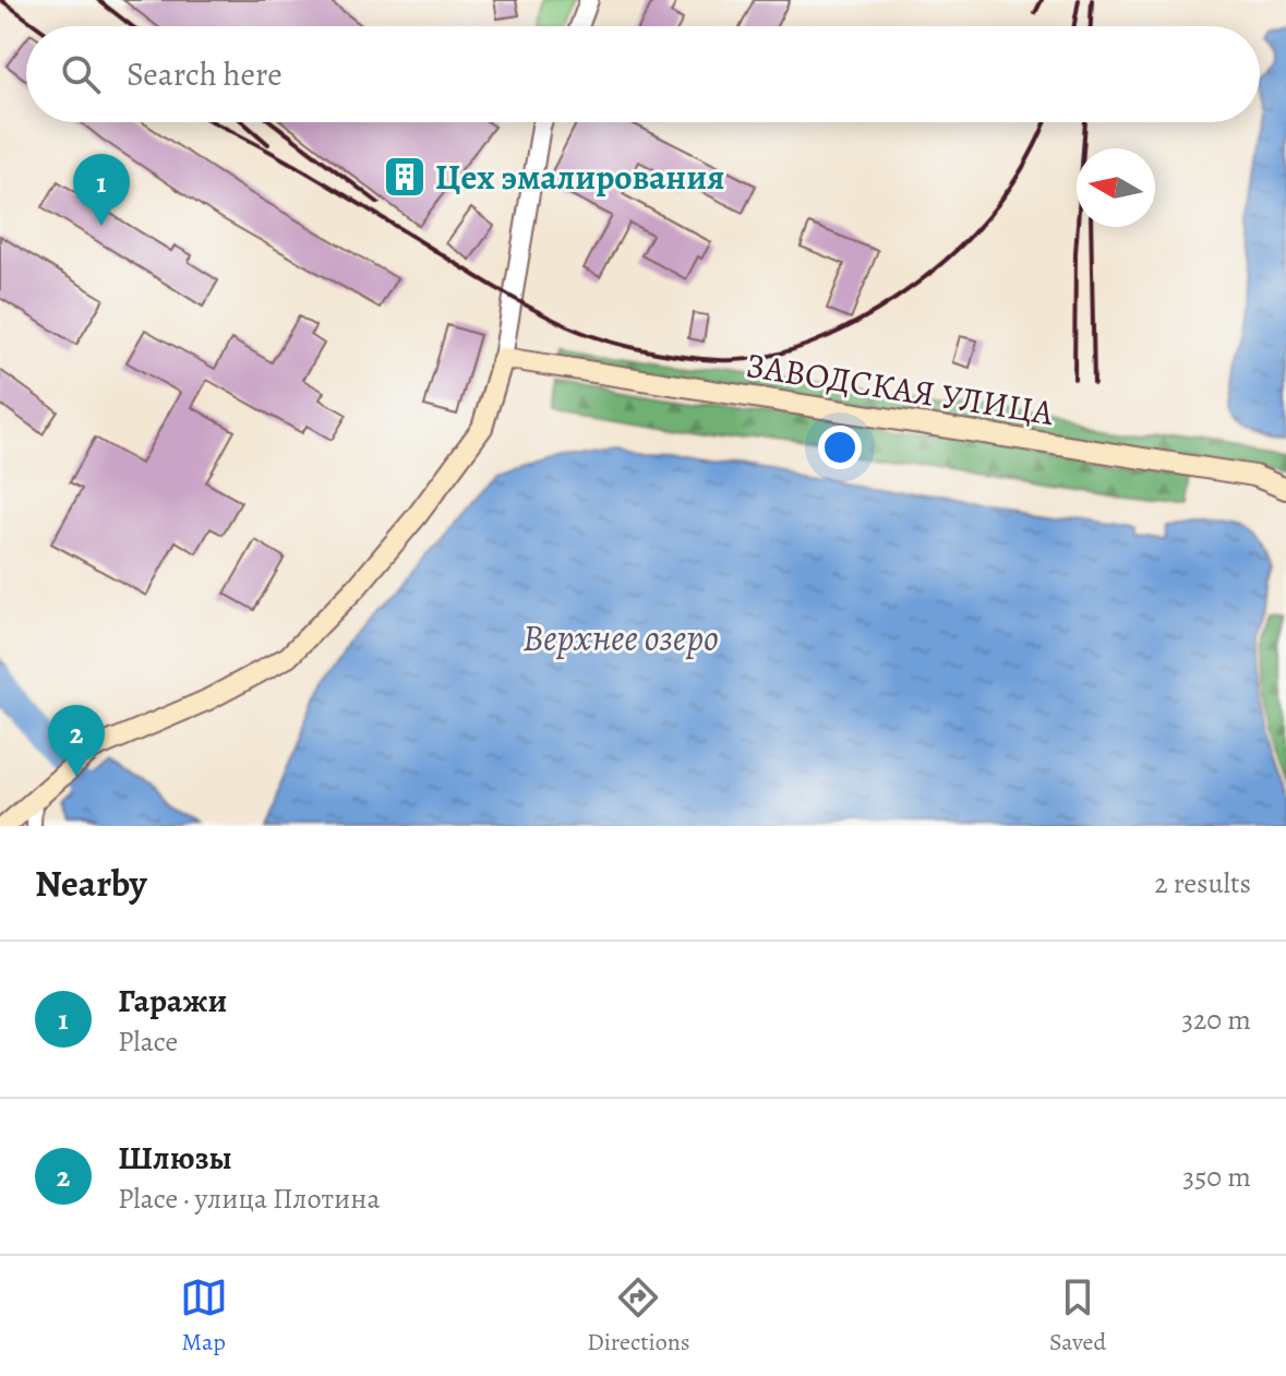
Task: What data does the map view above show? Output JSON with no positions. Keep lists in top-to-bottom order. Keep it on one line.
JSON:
{"streets":{"main road":["ЗАВОДСКАЯ УЛИЦА"]},"water":["Верхнее озеро"],"places":{"building":["Цех эмалирования"]},"north":"left","page":{"search":"Search here","pins":["1","2"],"heading":["Nearby","2 results"],"list":[{"mark":"1","name":"Гаражи","note":"Place","value":"320 m"},{"mark":"2","name":"Шлюзы","note":"Place · улица Плотина","value":"350 m"}],"nav":["Map","Directions","Saved"]}}
